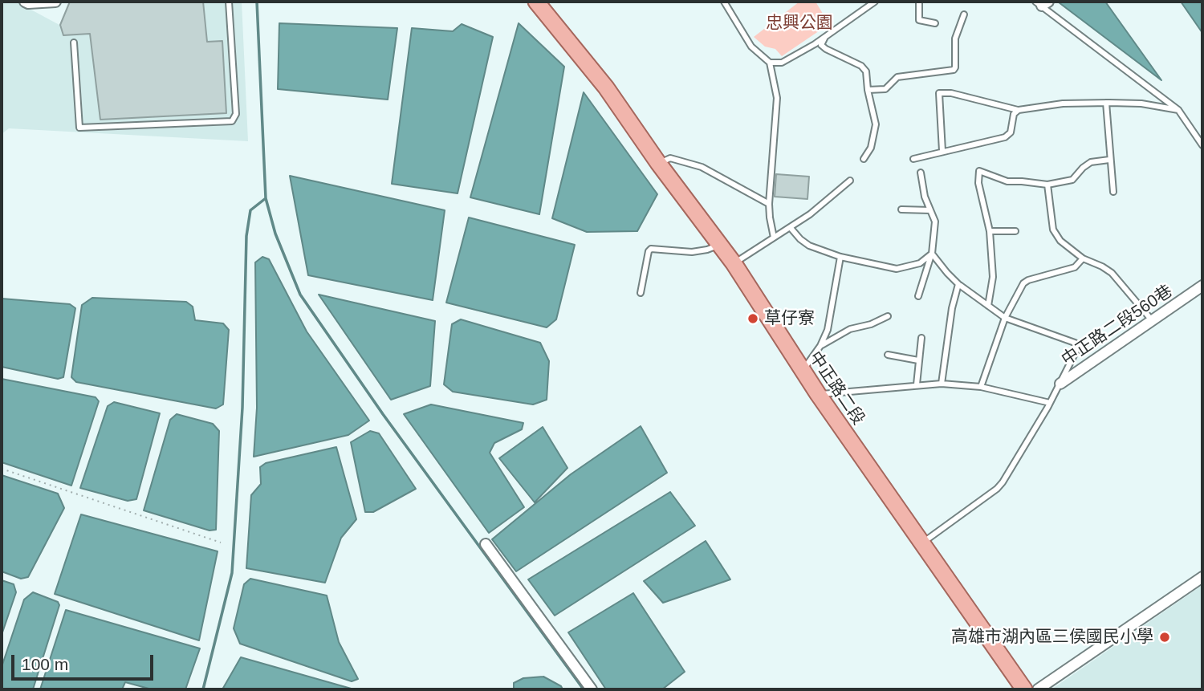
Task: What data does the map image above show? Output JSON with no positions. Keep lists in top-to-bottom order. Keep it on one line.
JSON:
{"streets":{"main road":["中正路二段"],"street":["中正路二段560巷"]},"crossings":[["中正路二段560巷","中正路二段"]],"parks":["忠興公園"],"places":["草仔寮","高雄市湖內區三侯國民小學"],"scale_bar":"100 m"}
